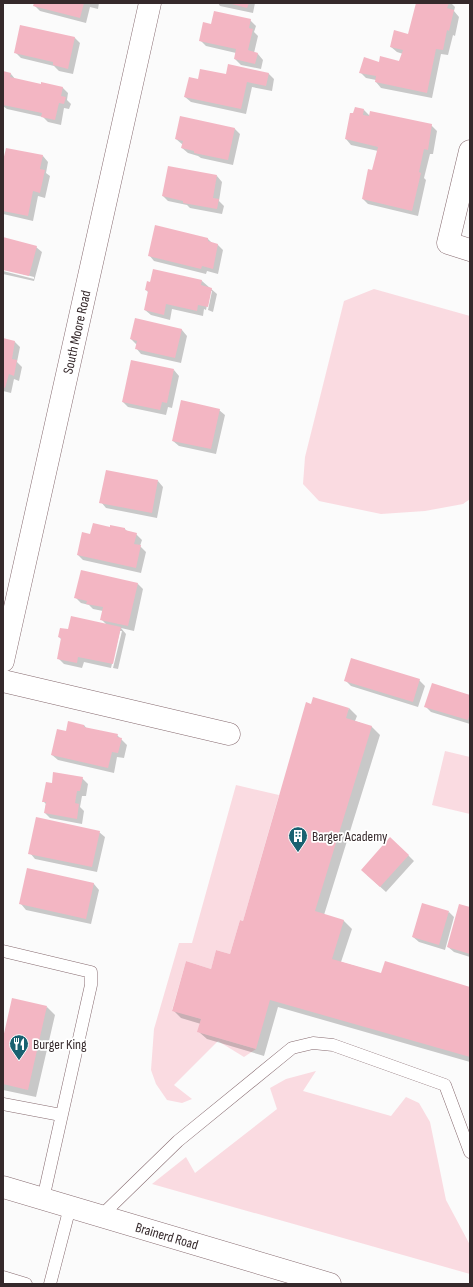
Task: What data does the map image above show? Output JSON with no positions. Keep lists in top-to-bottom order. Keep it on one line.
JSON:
{"streets":{"main road":["South Moore Road","Brainerd Road"]},"places":{"building":["Barger Academy"],"restaurant":["Burger King"]}}
